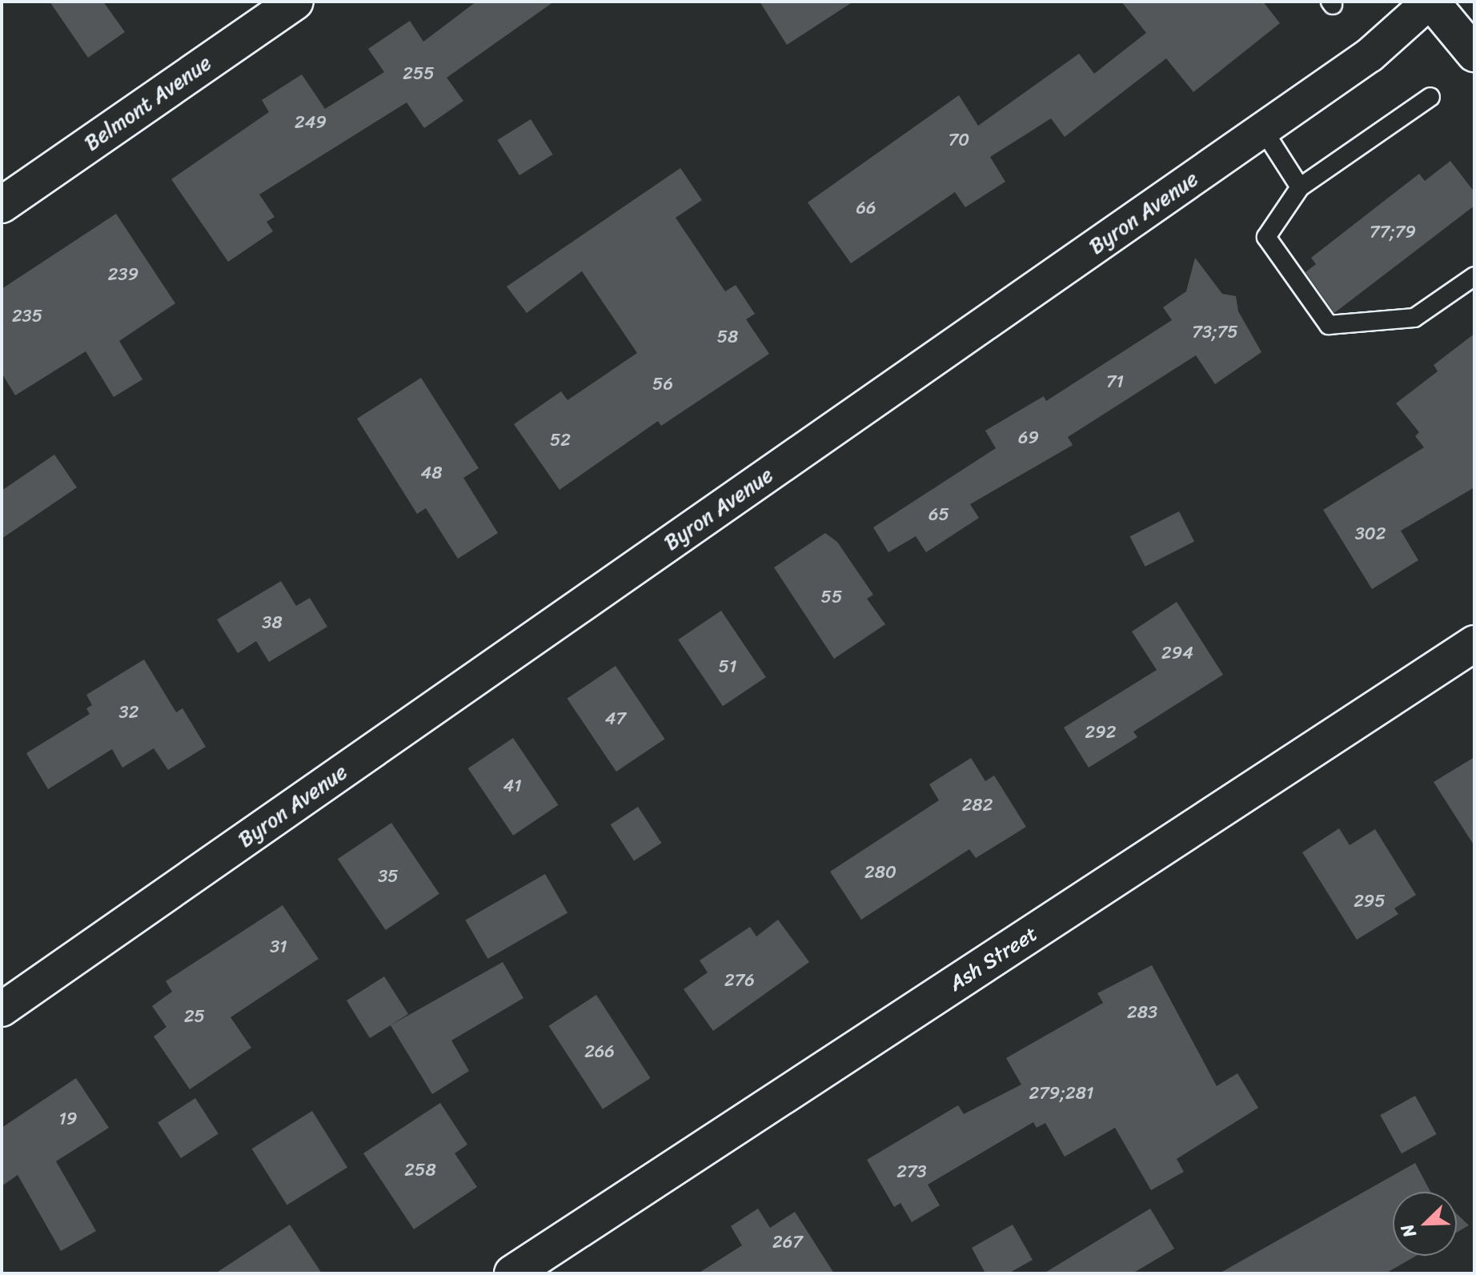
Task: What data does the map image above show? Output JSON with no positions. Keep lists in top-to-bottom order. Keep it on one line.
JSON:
{"streets":{"street":["Belmont Avenue","Byron Avenue","Ash Street"]},"house_numbers":["255","249","70","66","77;79","239","235","73;75","58","71","56","69","52","48","65","302","55","38","294","51","32","47","292","41","282","280","35","295","31","276","283","25","266","279;281","19","258","273","267"],"north":"bottom left"}
